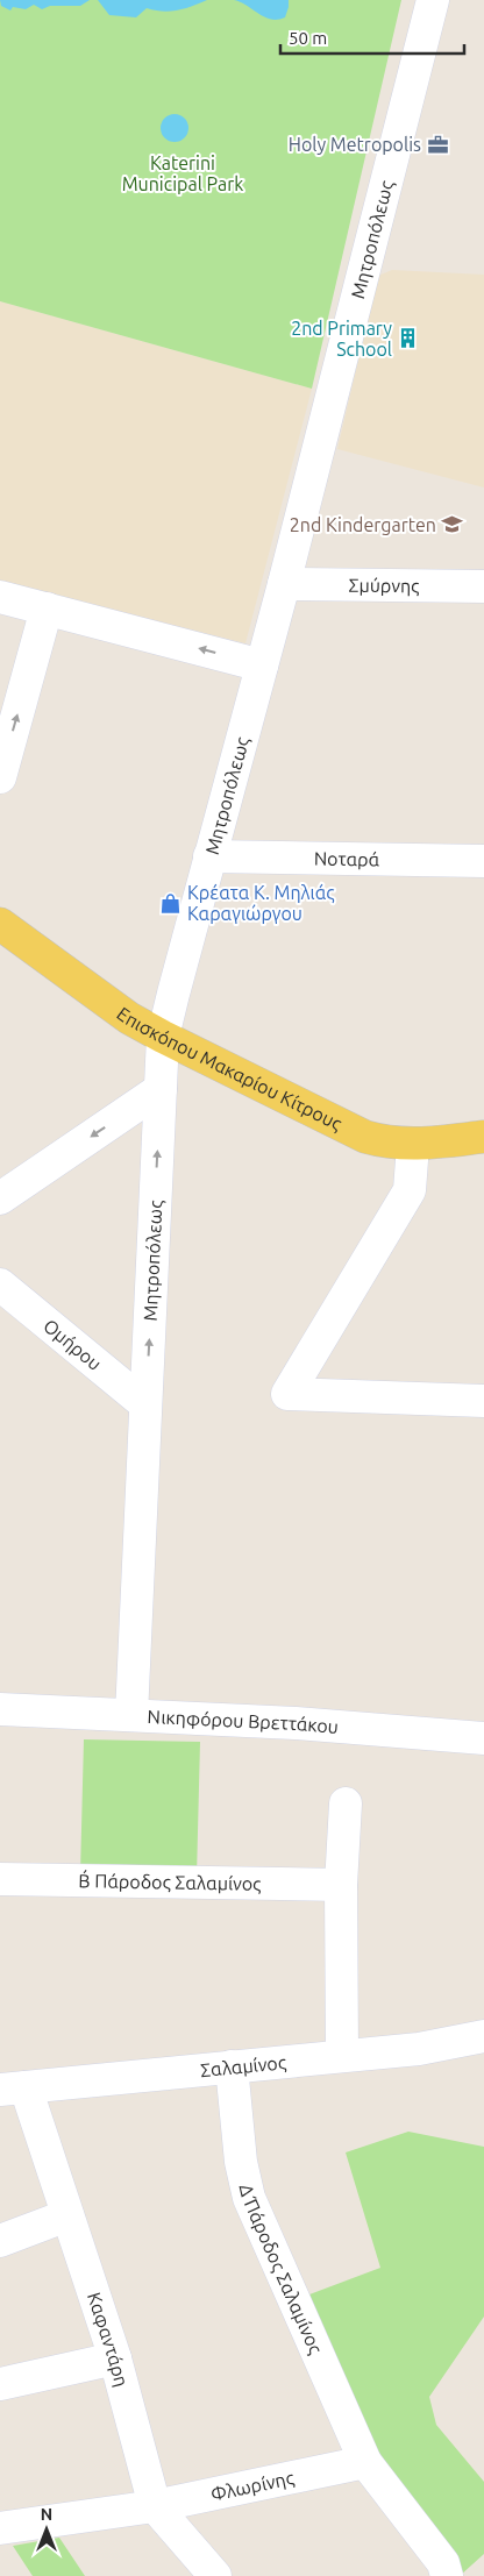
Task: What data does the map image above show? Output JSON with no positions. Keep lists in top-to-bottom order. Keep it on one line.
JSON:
{"streets":{"main road":["Επισκόπου Μακαρίου Κίτρους"],"street":["Μητροπόλεως","Σμύρνης","Νοταρά","Ομήρου","Νικηφόρου Βρεττάκου","Β΄ Πάροδος Σαλαμίνος","Σαλαμίνος","Δ΄ Πάροδος Σαλαμίνος","Καφαντάρη","Φλωρίνης"]},"crossings":[["Μητροπόλεως","Σμύρνης"],["Μητροπόλεως","Νοταρά"],["Μητροπόλεως","Επισκόπου Μακαρίου Κίτρους"],["Μητροπόλεως","Ομήρου"],["Μητροπόλεως","Νικηφόρου Βρεττάκου"],["Σαλαμίνος","Δ΄ Πάροδος Σαλαμίνος"],["Σαλαμίνος","Καφαντάρη"],["Δ΄ Πάροδος Σαλαμίνος","Φλωρίνης"],["Καφαντάρη","Φλωρίνης"]],"parks":["Katerini Municipal Park"],"places":{"office":["Holy Metropolis"],"building":["2nd Primary School"],"school or university":["2nd Kindergarten"],"shop":["Κρέατα Κ. Μηλιάς Καραγιώργου"]},"scale_bar":"50 m","north":"top"}
